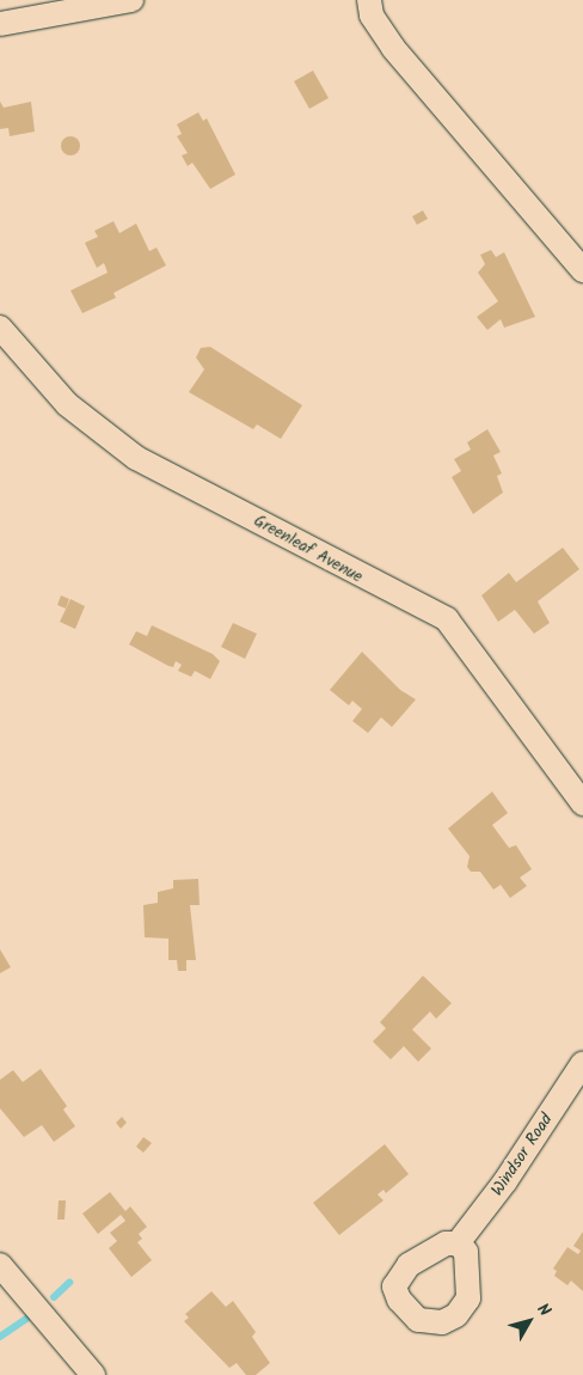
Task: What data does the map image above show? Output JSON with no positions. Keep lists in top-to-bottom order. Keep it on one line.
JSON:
{"streets":{"street":["Greenleaf Avenue","Windsor Road"]},"north":"top right"}
